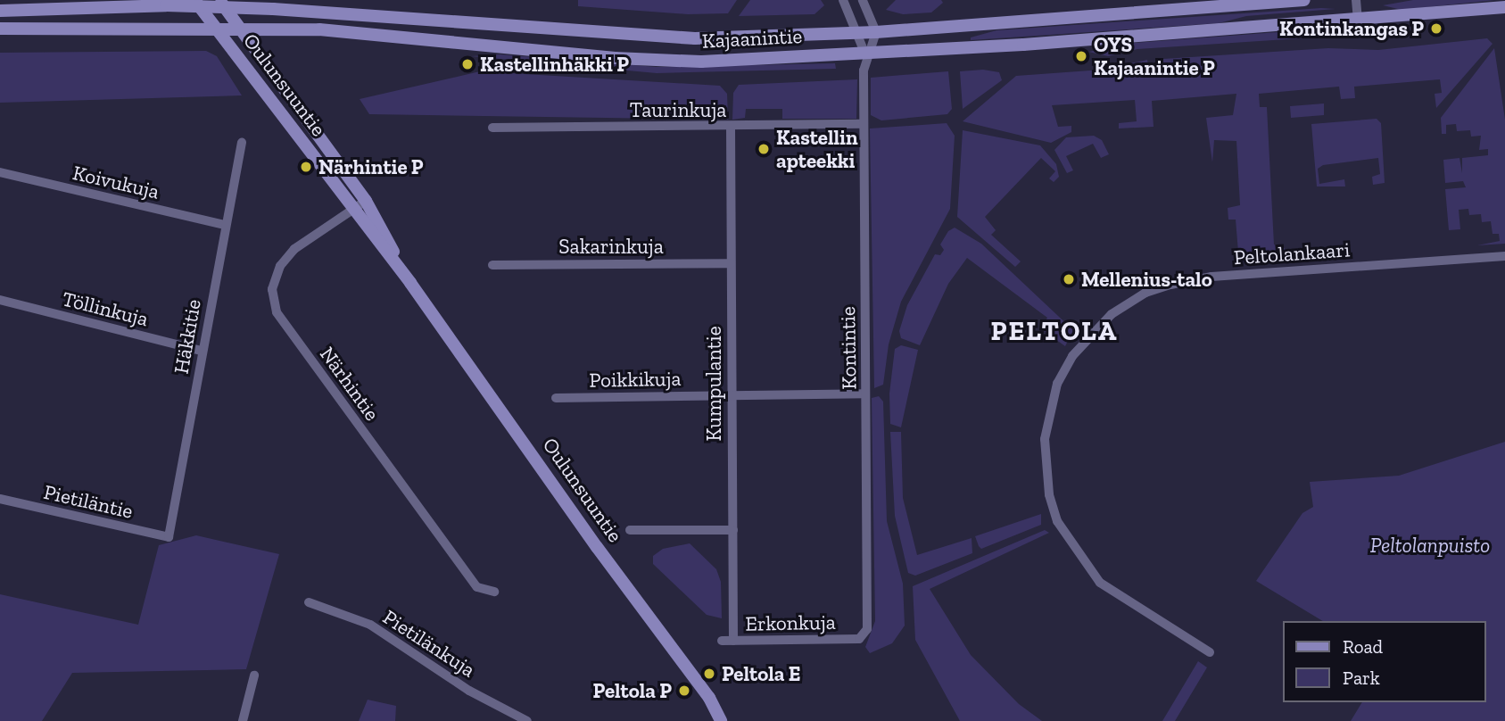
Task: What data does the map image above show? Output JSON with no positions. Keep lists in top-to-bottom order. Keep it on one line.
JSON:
{"streets":{"main road":["Kajaanintie","Oulunsuuntie"],"street":["Taurinkuja","Koivukuja","Sakarinkuja","Peltolankaari","Töllinkuja","Häkkitie","Kontintie","Poikkikuja","Närhintie","Kumpulantie","Pietiläntie","Erkonkuja","Pietilänkuja"]},"crossings":[["Kajaanintie","Oulunsuuntie"],["Kajaanintie","Kontintie"],["Oulunsuuntie","Närhintie"],["Taurinkuja","Kontintie"],["Taurinkuja","Kumpulantie"],["Koivukuja","Häkkitie"],["Sakarinkuja","Kumpulantie"],["Töllinkuja","Häkkitie"],["Häkkitie","Pietiläntie"],["Kontintie","Poikkikuja"],["Kontintie","Erkonkuja"],["Poikkikuja","Kumpulantie"],["Kumpulantie","Erkonkuja"]],"districts":["PELTOLA"],"parks":["Peltolanpuisto"],"places":["Kontinkangas P","OYS Kajaanintie P","Kastellinhäkki P","Kastellin apteekki","Närhintie P","Mellenius-talo","Peltola E","Peltola P"],"legend":["Road","Park"]}
